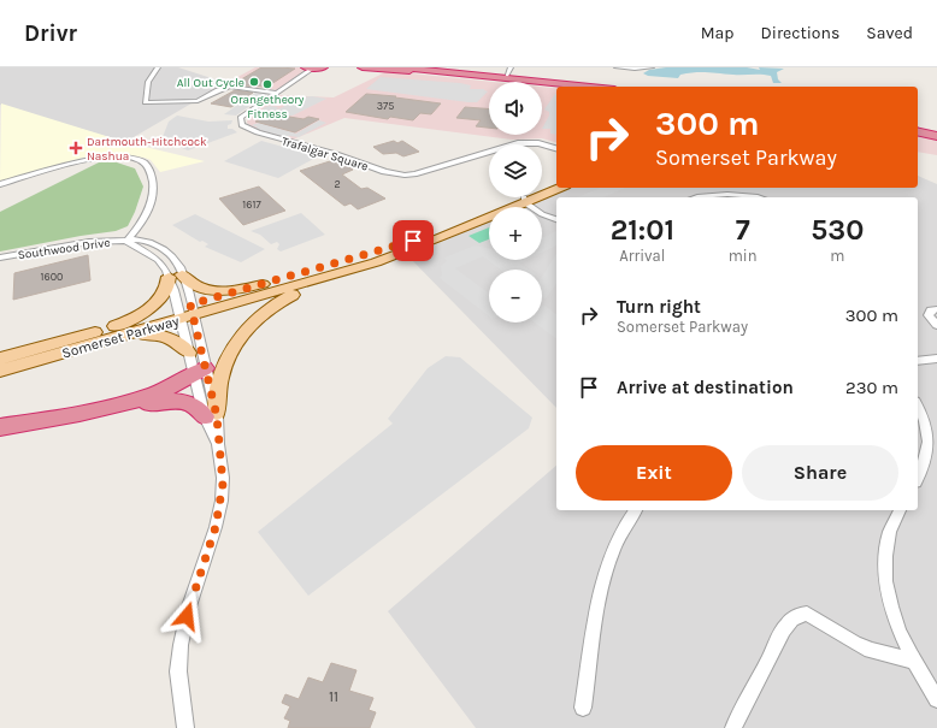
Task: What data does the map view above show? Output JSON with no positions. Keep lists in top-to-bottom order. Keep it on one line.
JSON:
{"streets":{"main road":["Somerset Parkway"],"street":["Trafalgar Square","Southwood Drive"]},"crossings":[["Southwood Drive","Somerset Parkway"]],"places":{"other":["All Out Cycle","Orangetheory Fitness"],"health":["Dartmouth-Hitchcock Nashua"]},"house_numbers":["375","2","1617","1600","11"],"page":{"header":"Drivr","nav":["Map","Directions","Saved"],"map_buttons":["+","−"],"turn":["300 m","Somerset Parkway"],"eta":["21:01","Arrival","7","min","530","m"],"list":[{"name":"Turn right","note":"Somerset Parkway","value":"300 m"},{"name":"Arrive at destination","value":"230 m"}],"buttons":["Exit","Share"]}}
